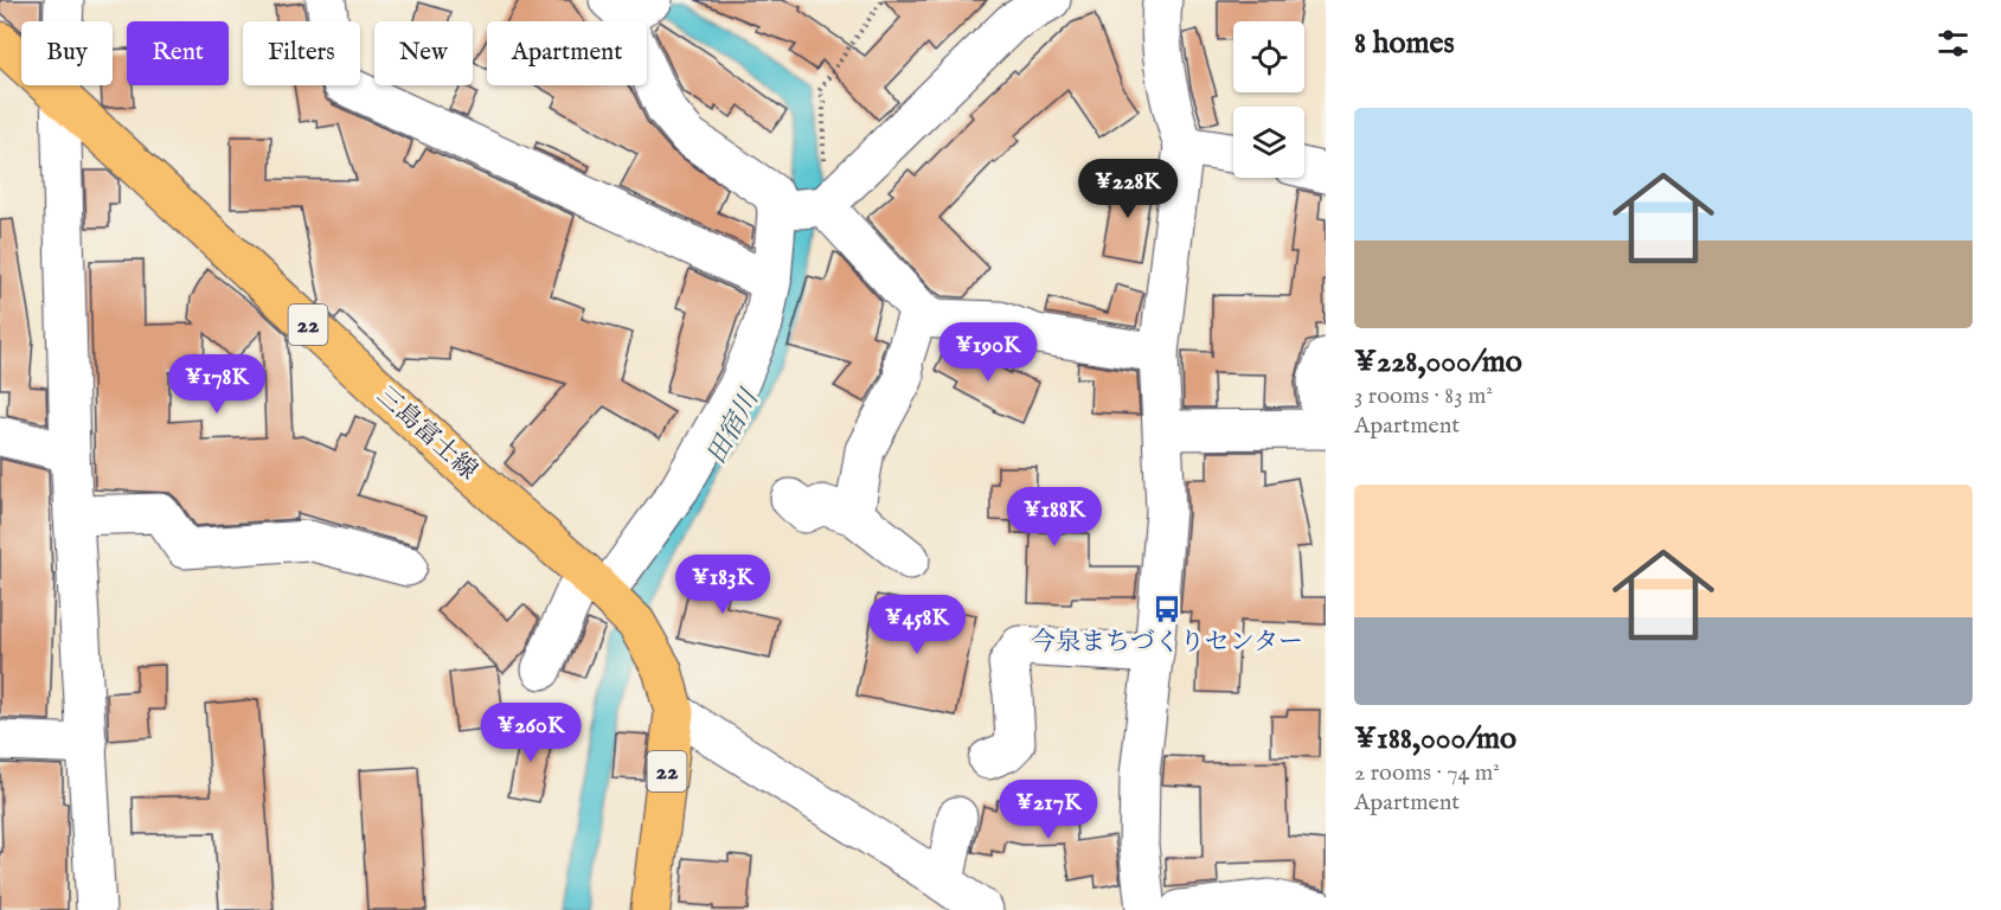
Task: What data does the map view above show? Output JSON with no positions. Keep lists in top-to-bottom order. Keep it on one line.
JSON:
{"streets":{"main road":["22","三島富士線"]},"water":["田宿川"],"places":{"bus stop":["今泉まちづくりセンター"]},"page":{"heading":"8 homes","chip":["Buy","Rent","Filters","New","Apartment"],"list":[{"name":"¥228,000/mo","note":"3 rooms · 83 m² · Apartment"},{"name":"¥188,000/mo","note":"2 rooms · 74 m² · Apartment"}],"price":["¥228K","¥190K","¥178K","¥188K","¥183K","¥458K","¥260K","¥217K"]}}
